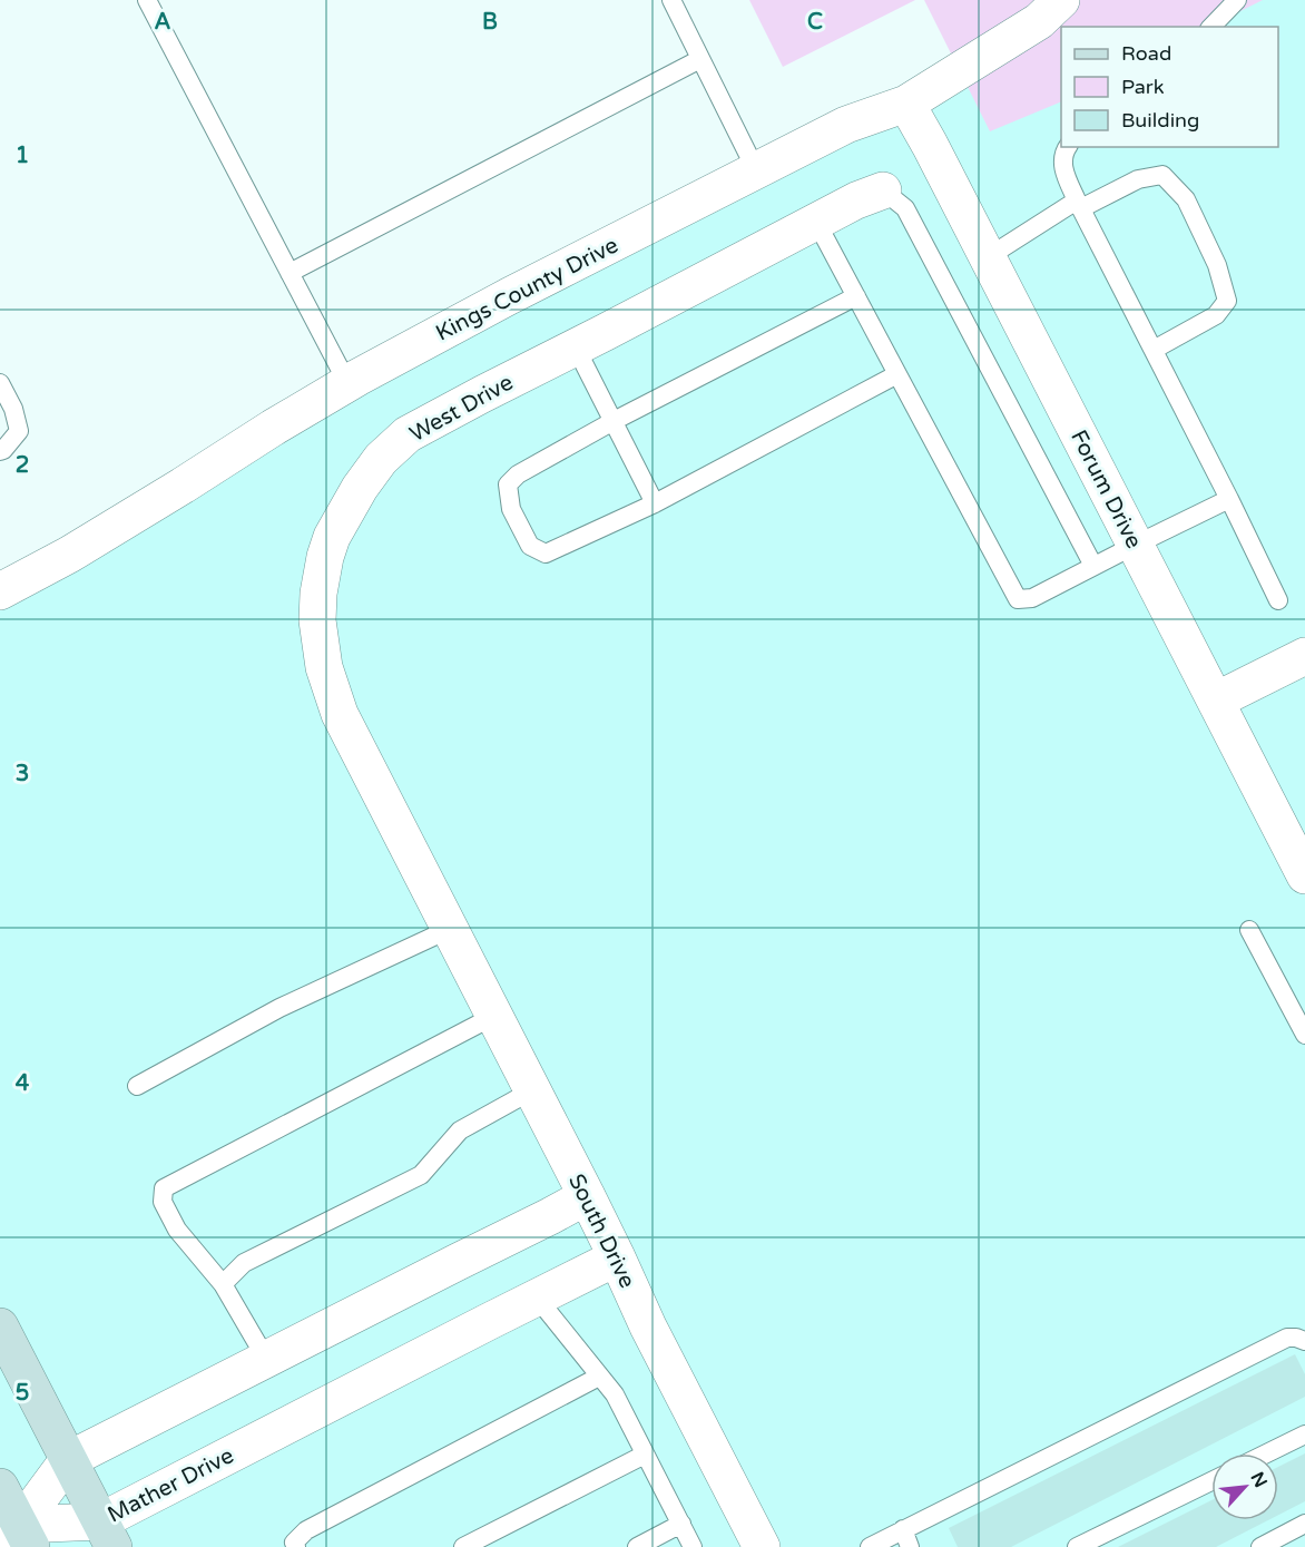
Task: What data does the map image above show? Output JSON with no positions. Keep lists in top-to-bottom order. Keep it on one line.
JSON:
{"streets":{"street":["Kings County Drive","West Drive","Forum Drive","South Drive","Mather Drive"]},"crossings":[["Kings County Drive","Forum Drive"],["West Drive","South Drive"],["South Drive","Mather Drive"]],"legend":["Road","Park","Building"],"north":"top right","grid":{"columns":["A","B","C"],"rows":["1","2","3","4","5"]}}
